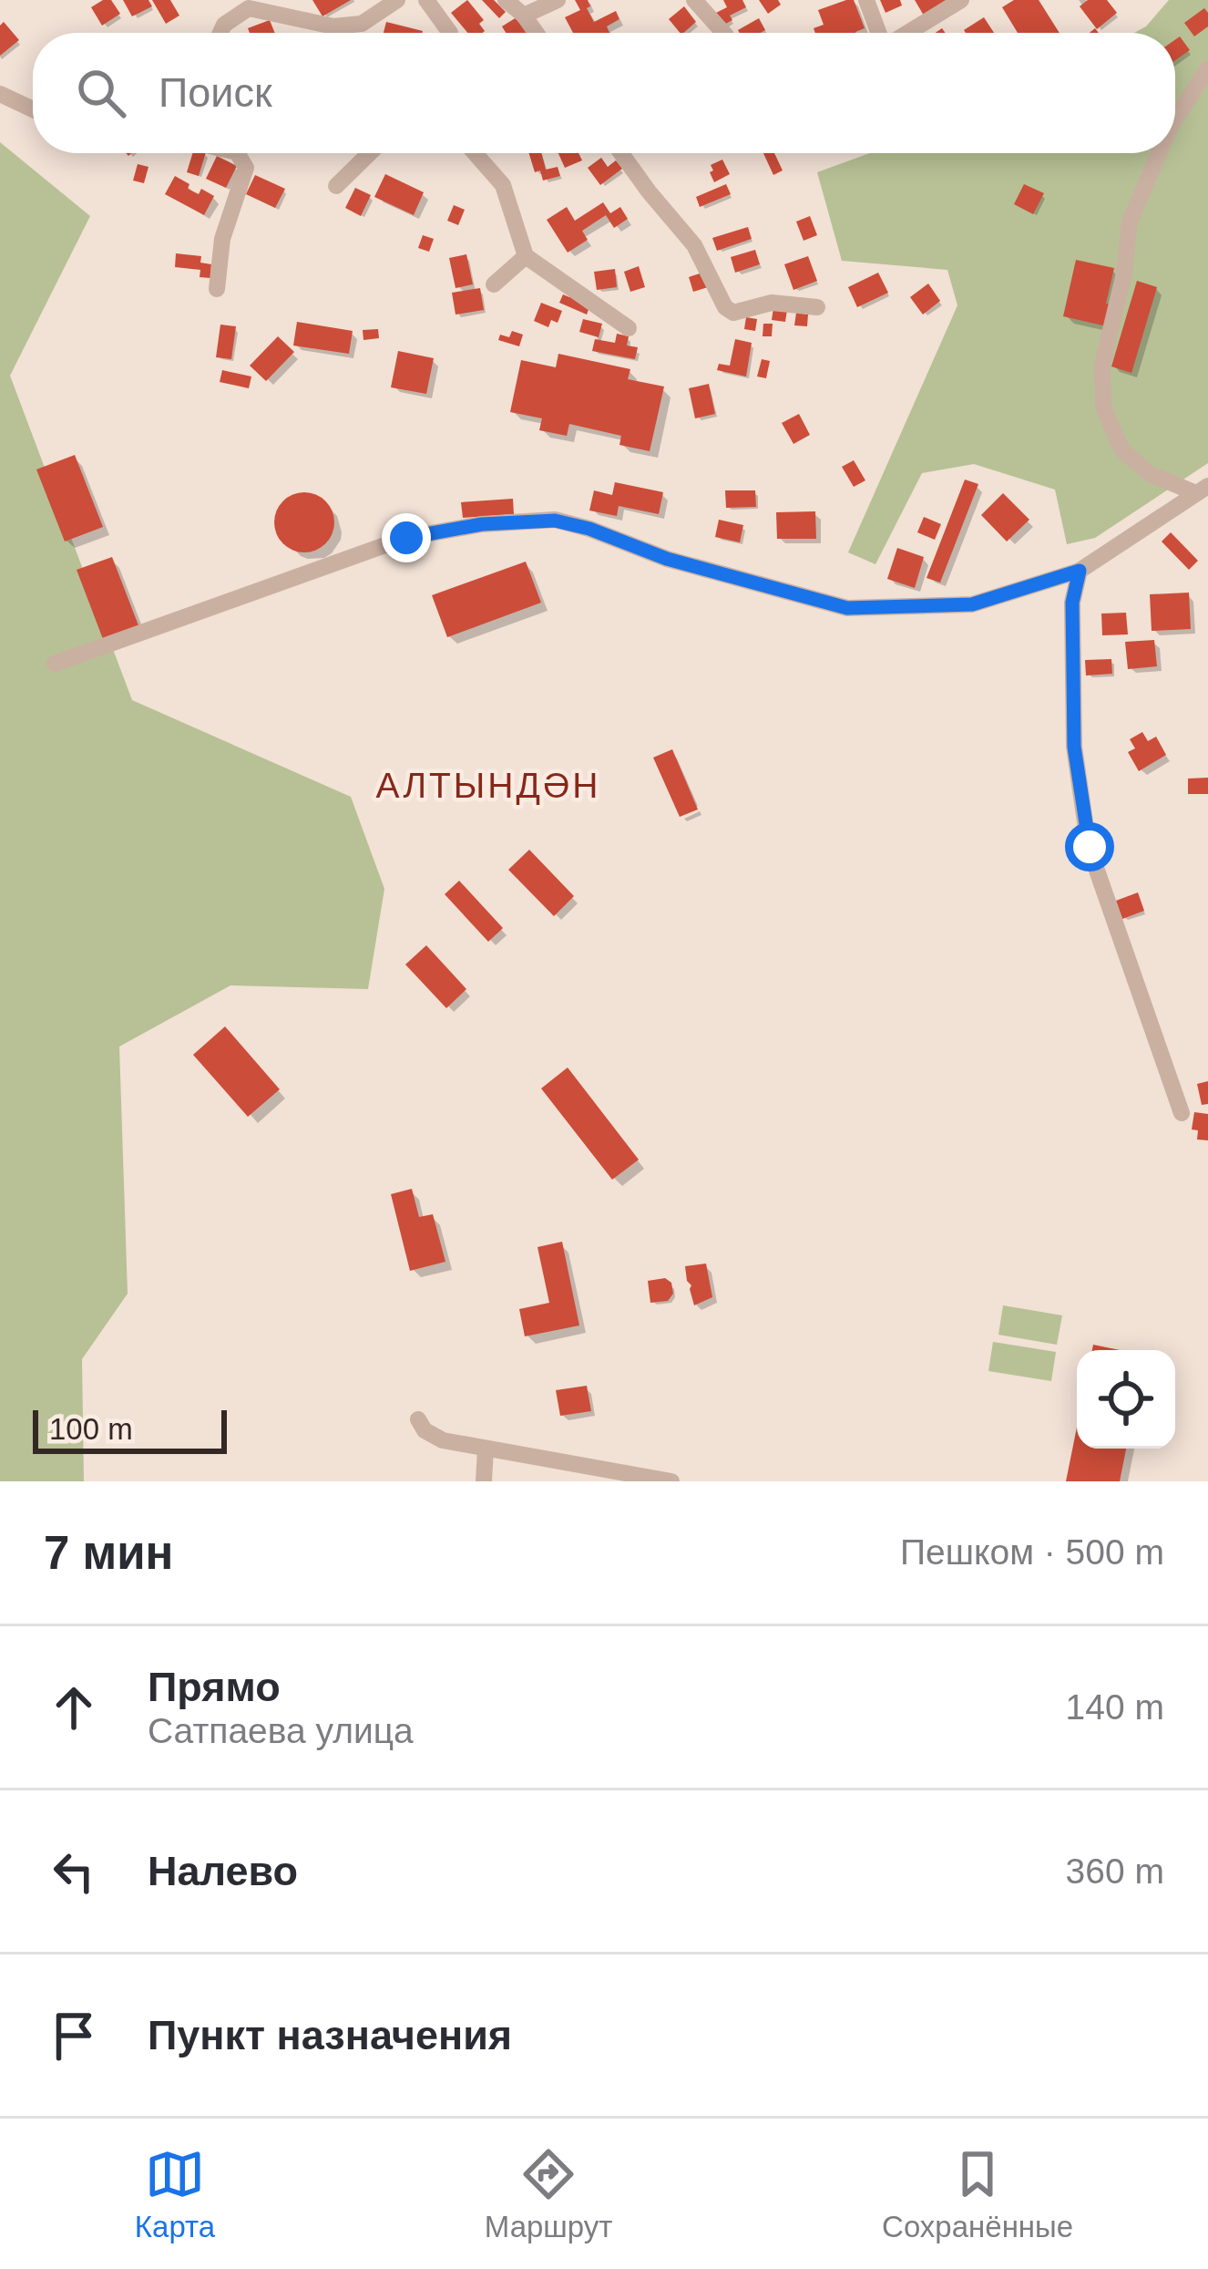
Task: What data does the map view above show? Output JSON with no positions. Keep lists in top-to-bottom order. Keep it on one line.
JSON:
{"districts":["АЛТЫНДӘН"],"scale_bar":"100 m","page":{"search":"Поиск","scale":"100 m","heading":["7 мин","Пешком · 500 m"],"list":[["Прямо","Сатпаева улица","140 m"],["Налево","360 m"],"Пункт назначения"],"nav":["Карта","Маршрут","Сохранённые"]}}
